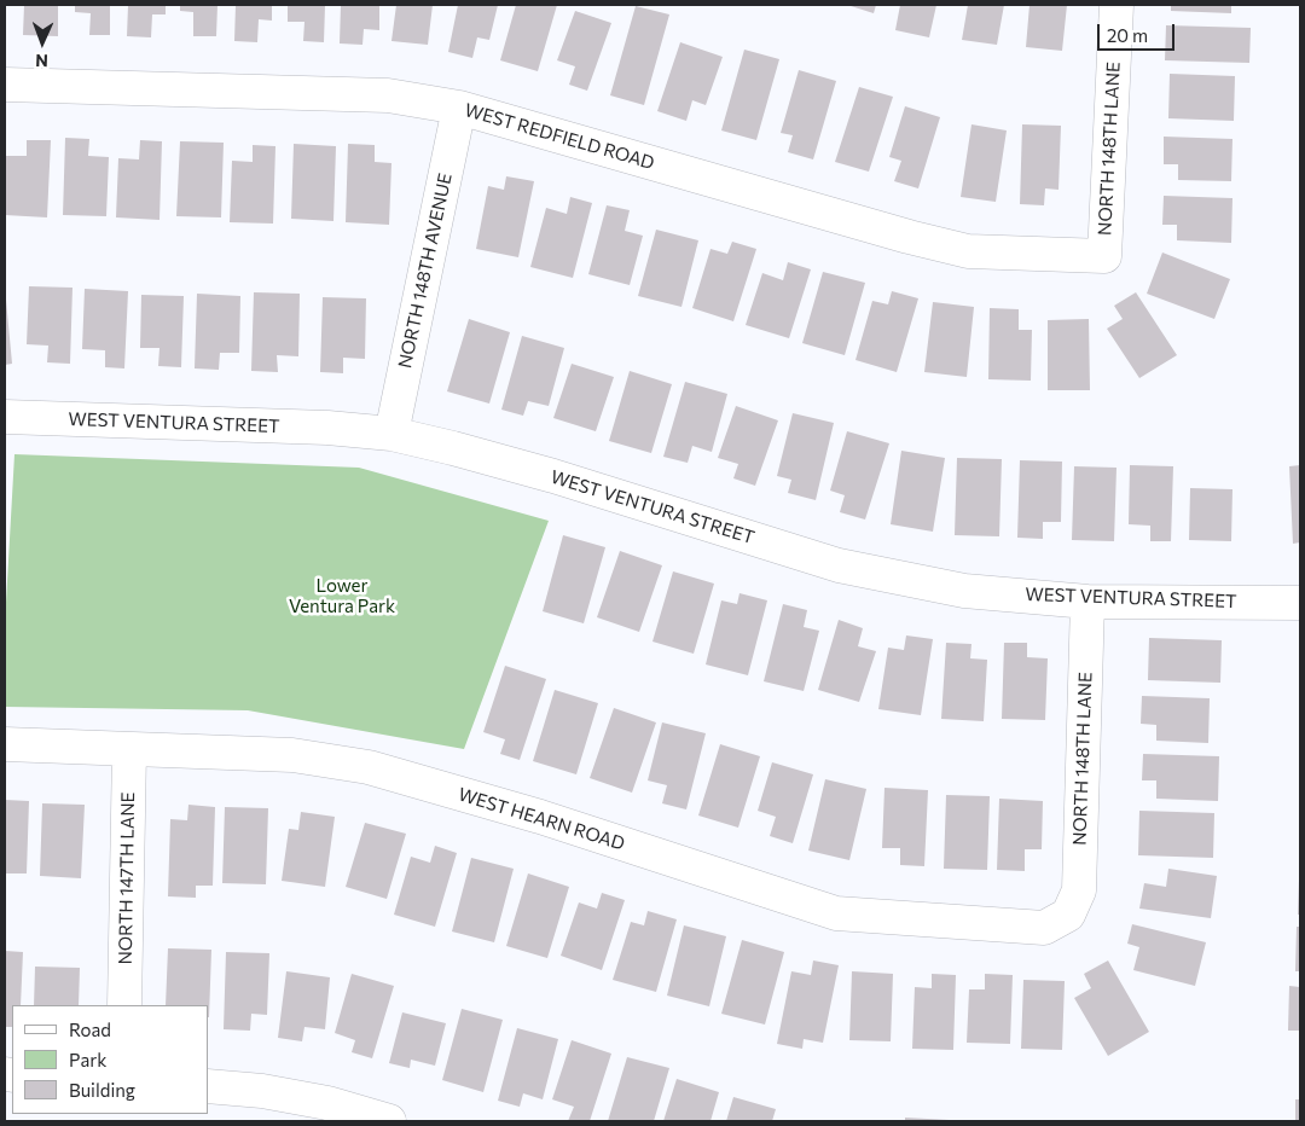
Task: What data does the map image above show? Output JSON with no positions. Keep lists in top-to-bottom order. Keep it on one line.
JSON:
{"streets":{"street":["WEST REDFIELD ROAD","NORTH 148TH LANE","NORTH 148TH AVENUE","WEST VENTURA STREET","WEST HEARN ROAD","NORTH 147TH LANE"]},"crossings":[["WEST REDFIELD ROAD","NORTH 148TH LANE"],["WEST REDFIELD ROAD","NORTH 148TH AVENUE"],["NORTH 148TH LANE","WEST VENTURA STREET"],["NORTH 148TH LANE","WEST HEARN ROAD"],["NORTH 148TH AVENUE","WEST VENTURA STREET"],["WEST HEARN ROAD","NORTH 147TH LANE"]],"parks":["Lower Ventura Park"],"legend":["Road","Park","Building"],"scale_bar":"20 m","north":"bottom"}
